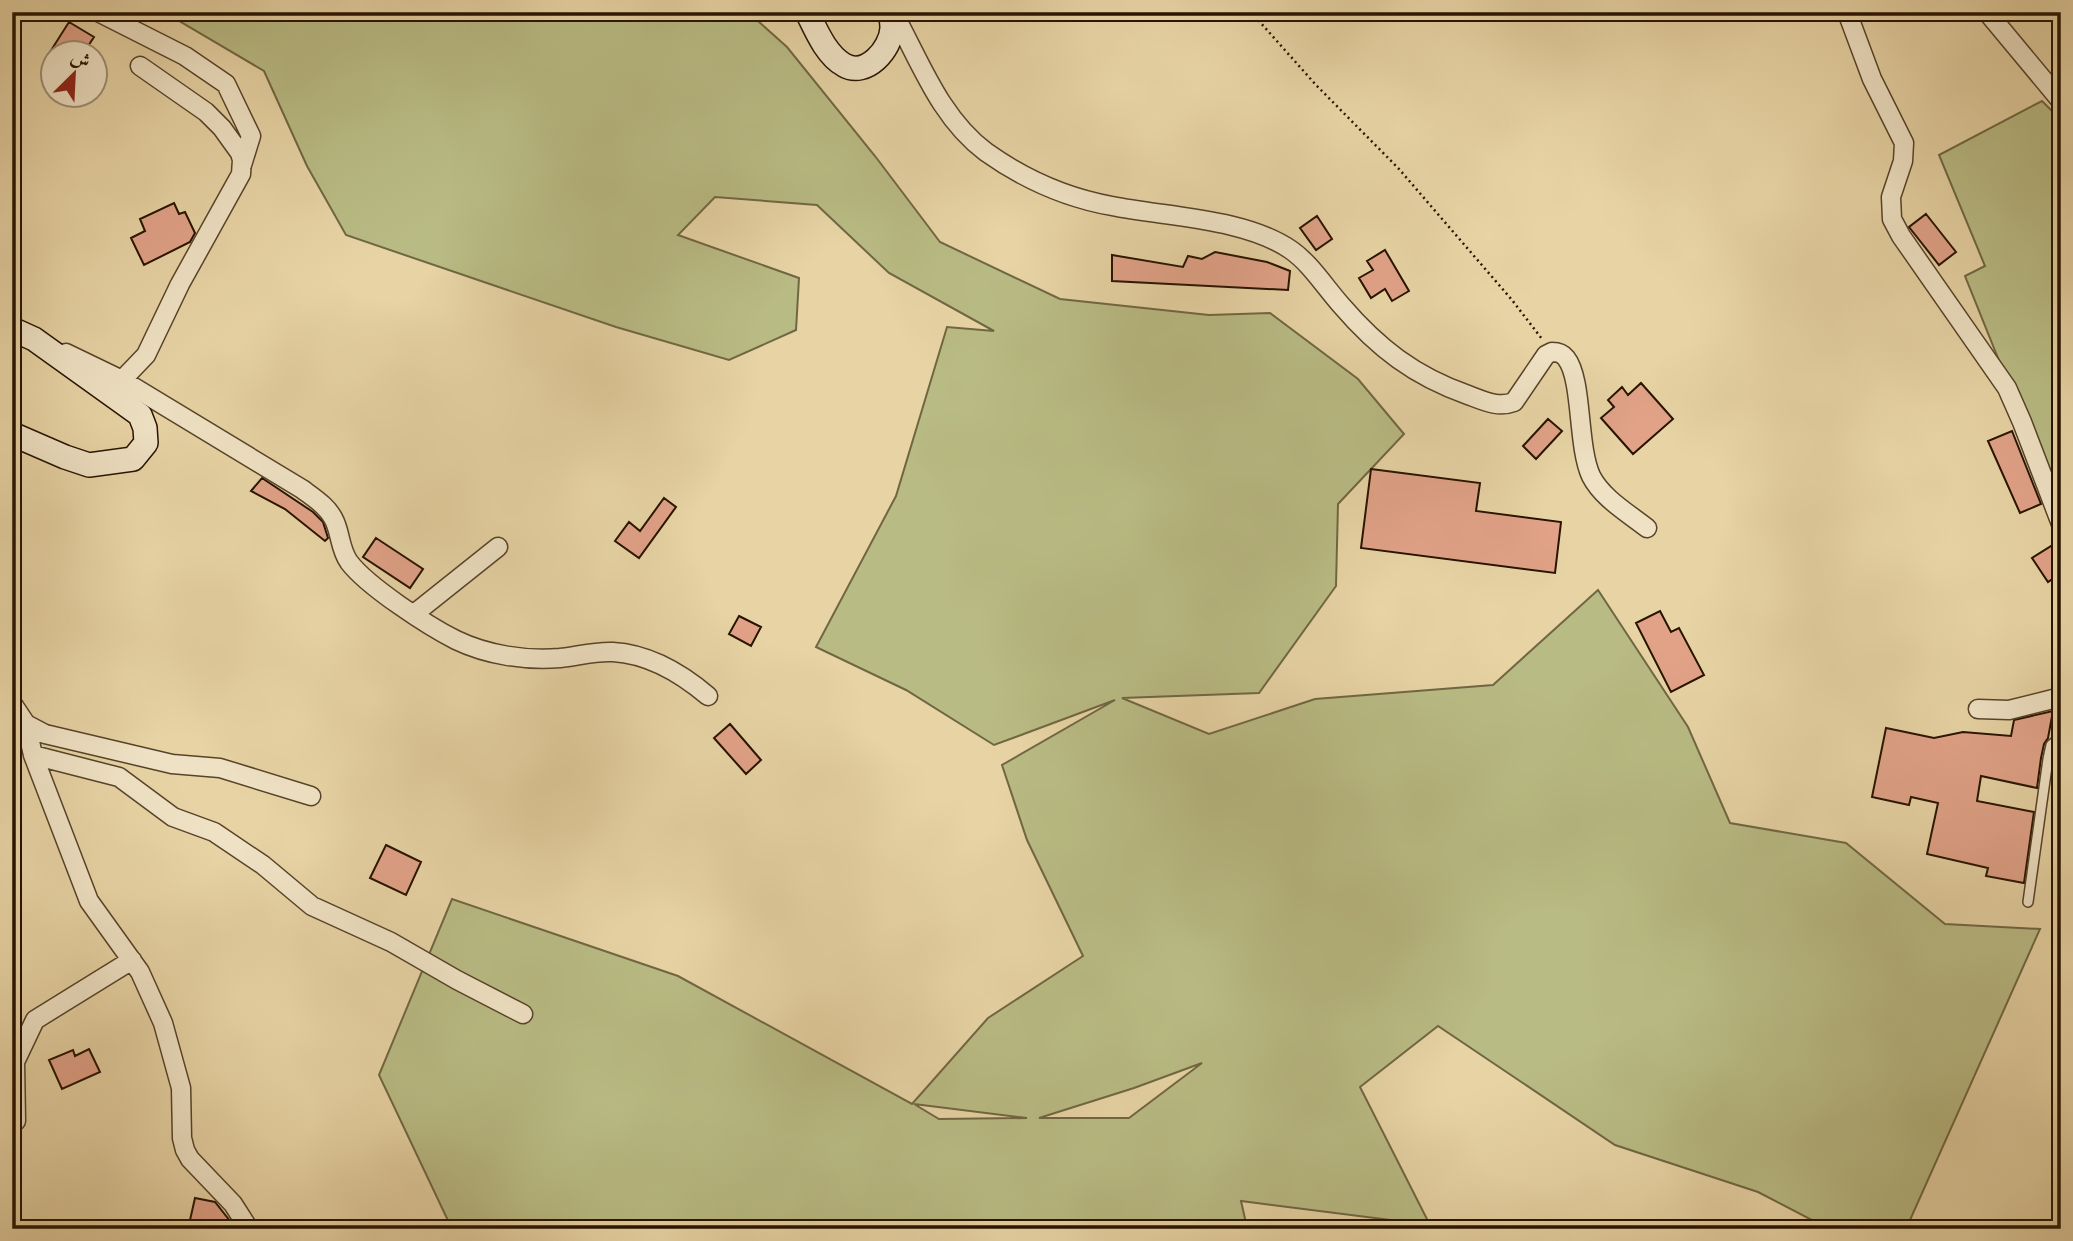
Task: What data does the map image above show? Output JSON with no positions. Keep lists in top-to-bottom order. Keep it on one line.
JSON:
{"north":"top right"}
